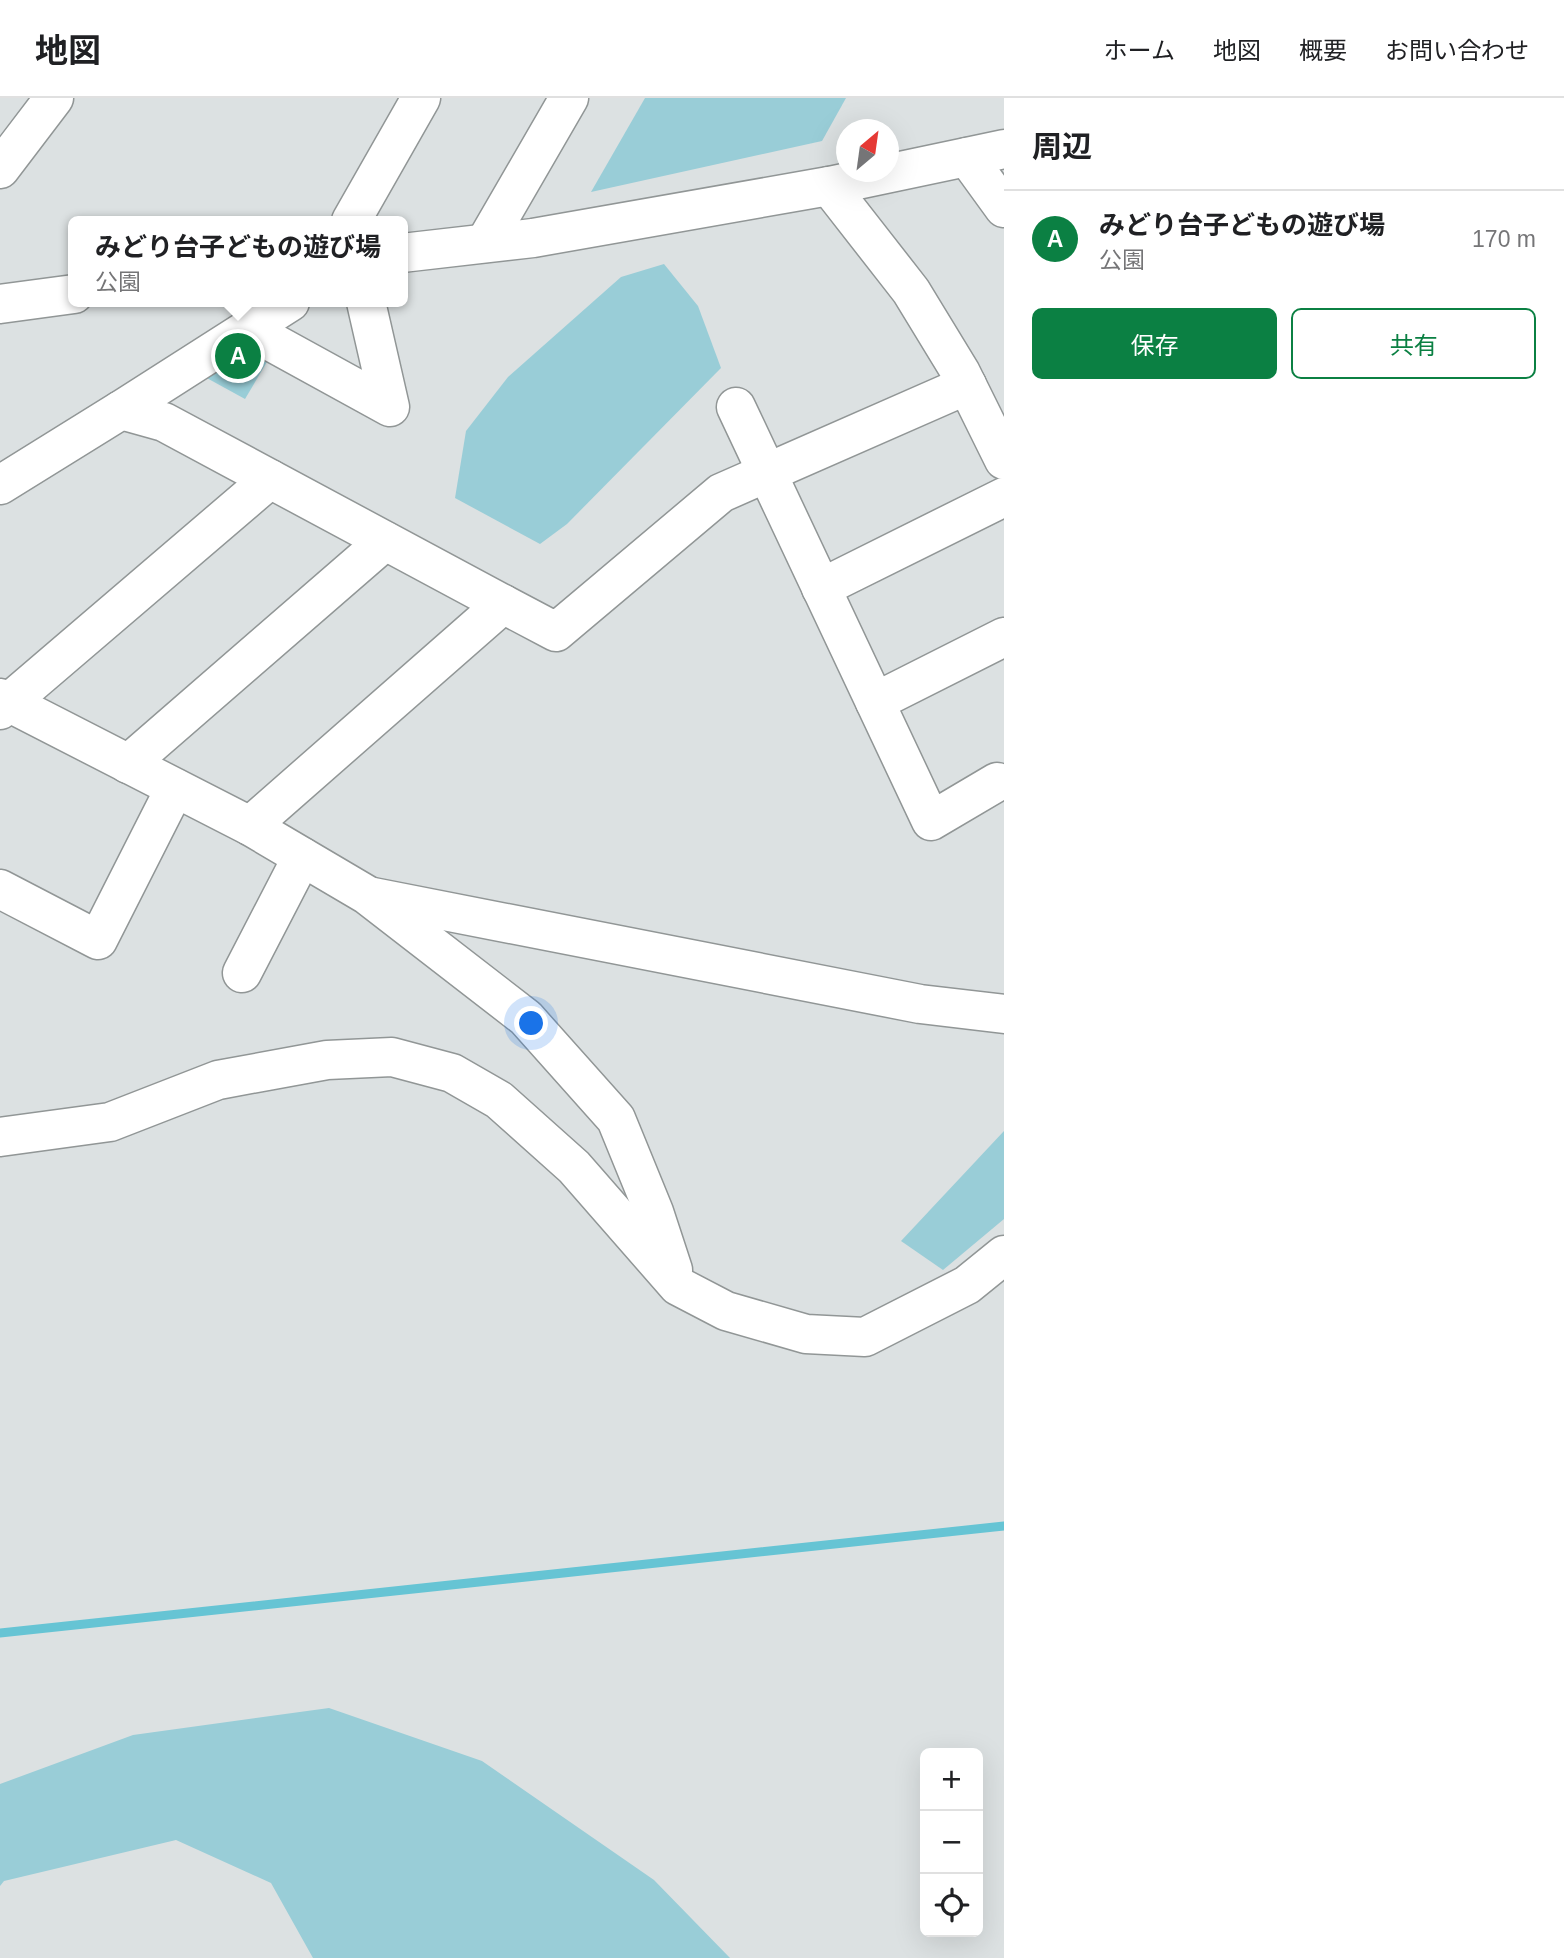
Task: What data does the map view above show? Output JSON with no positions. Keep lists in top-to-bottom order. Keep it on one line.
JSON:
{"north":"top right","page":{"header":"地図","nav":["ホーム","地図","概要","お問い合わせ"],"heading":"周辺","list":[{"mark":"A","name":"みどり台子どもの遊び場","note":"公園","value":"170 m"}],"popup":["みどり台子どもの遊び場","公園"],"buttons":["保存","共有"],"pins":"A","map_buttons":["+","−"]}}
